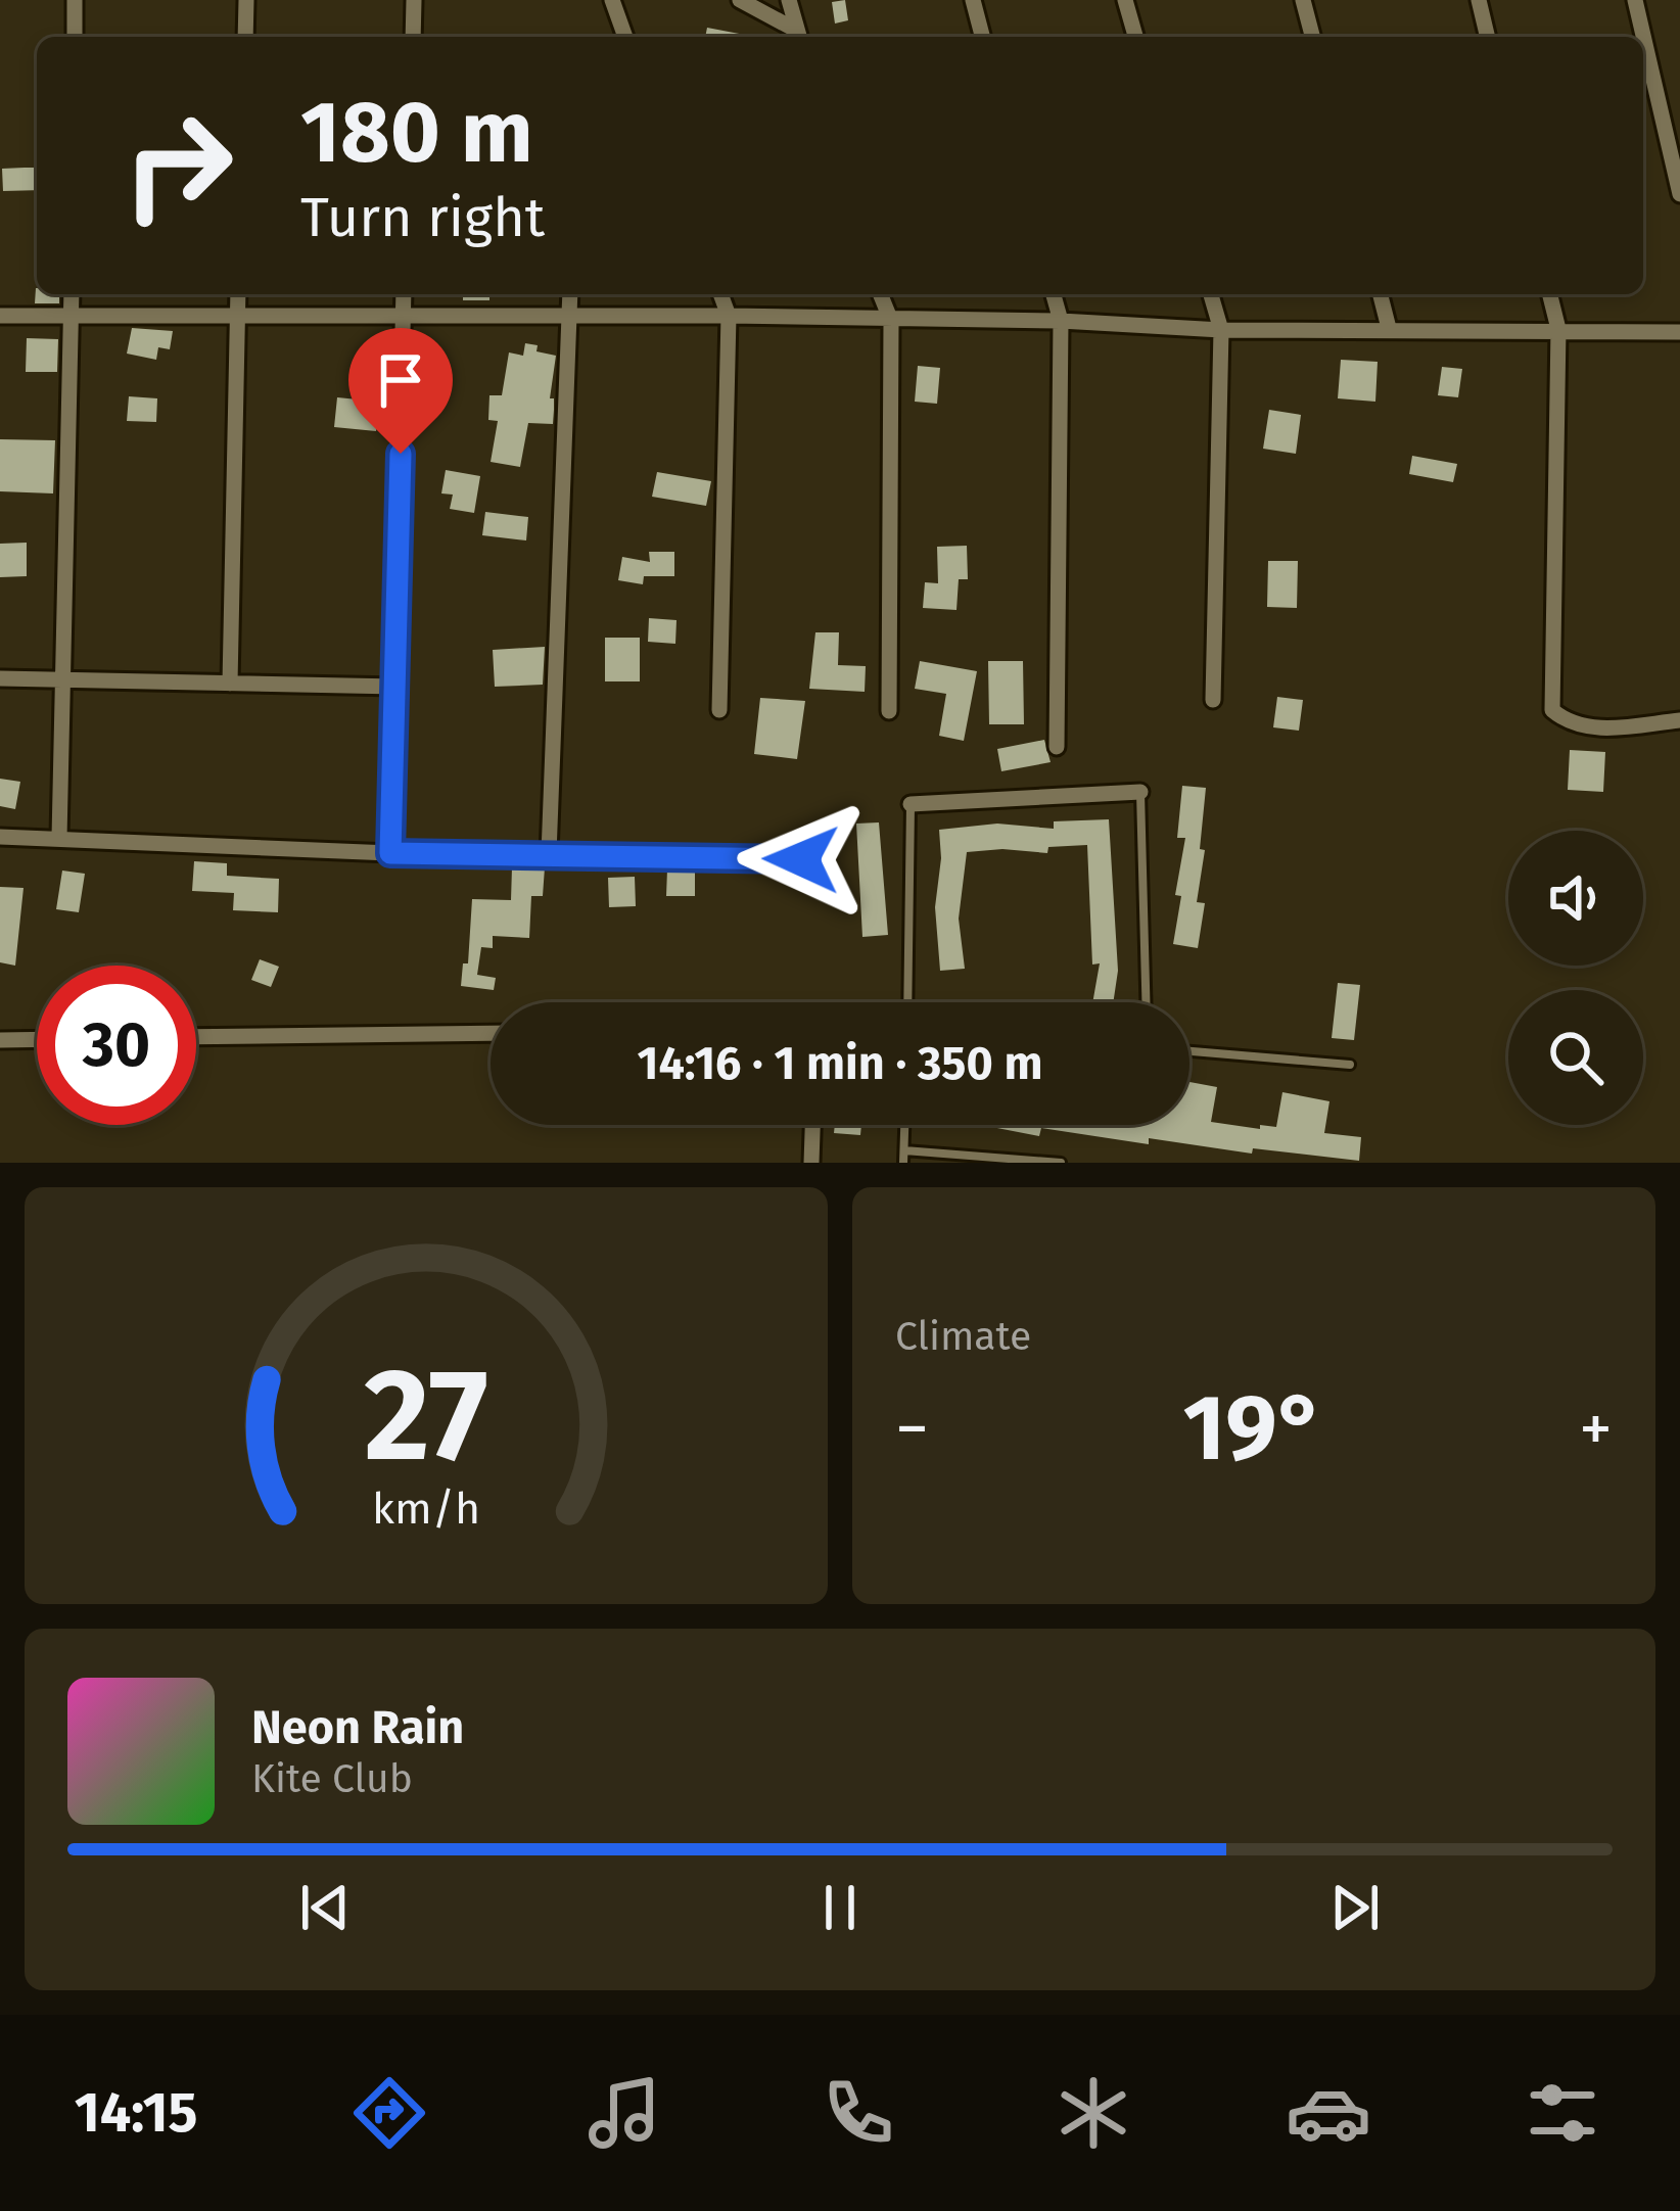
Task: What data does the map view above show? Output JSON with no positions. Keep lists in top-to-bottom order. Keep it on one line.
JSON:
{"page":{"turn":["180 m","Turn right"],"limit":"30","trip":"14:16 · 1 min · 350 m","tile":"Climate","heat":["−","19°","+"],"song":["Neon Rain","Kite Club"],"tabs":"14:15","gauge":["27","km/h"]}}
